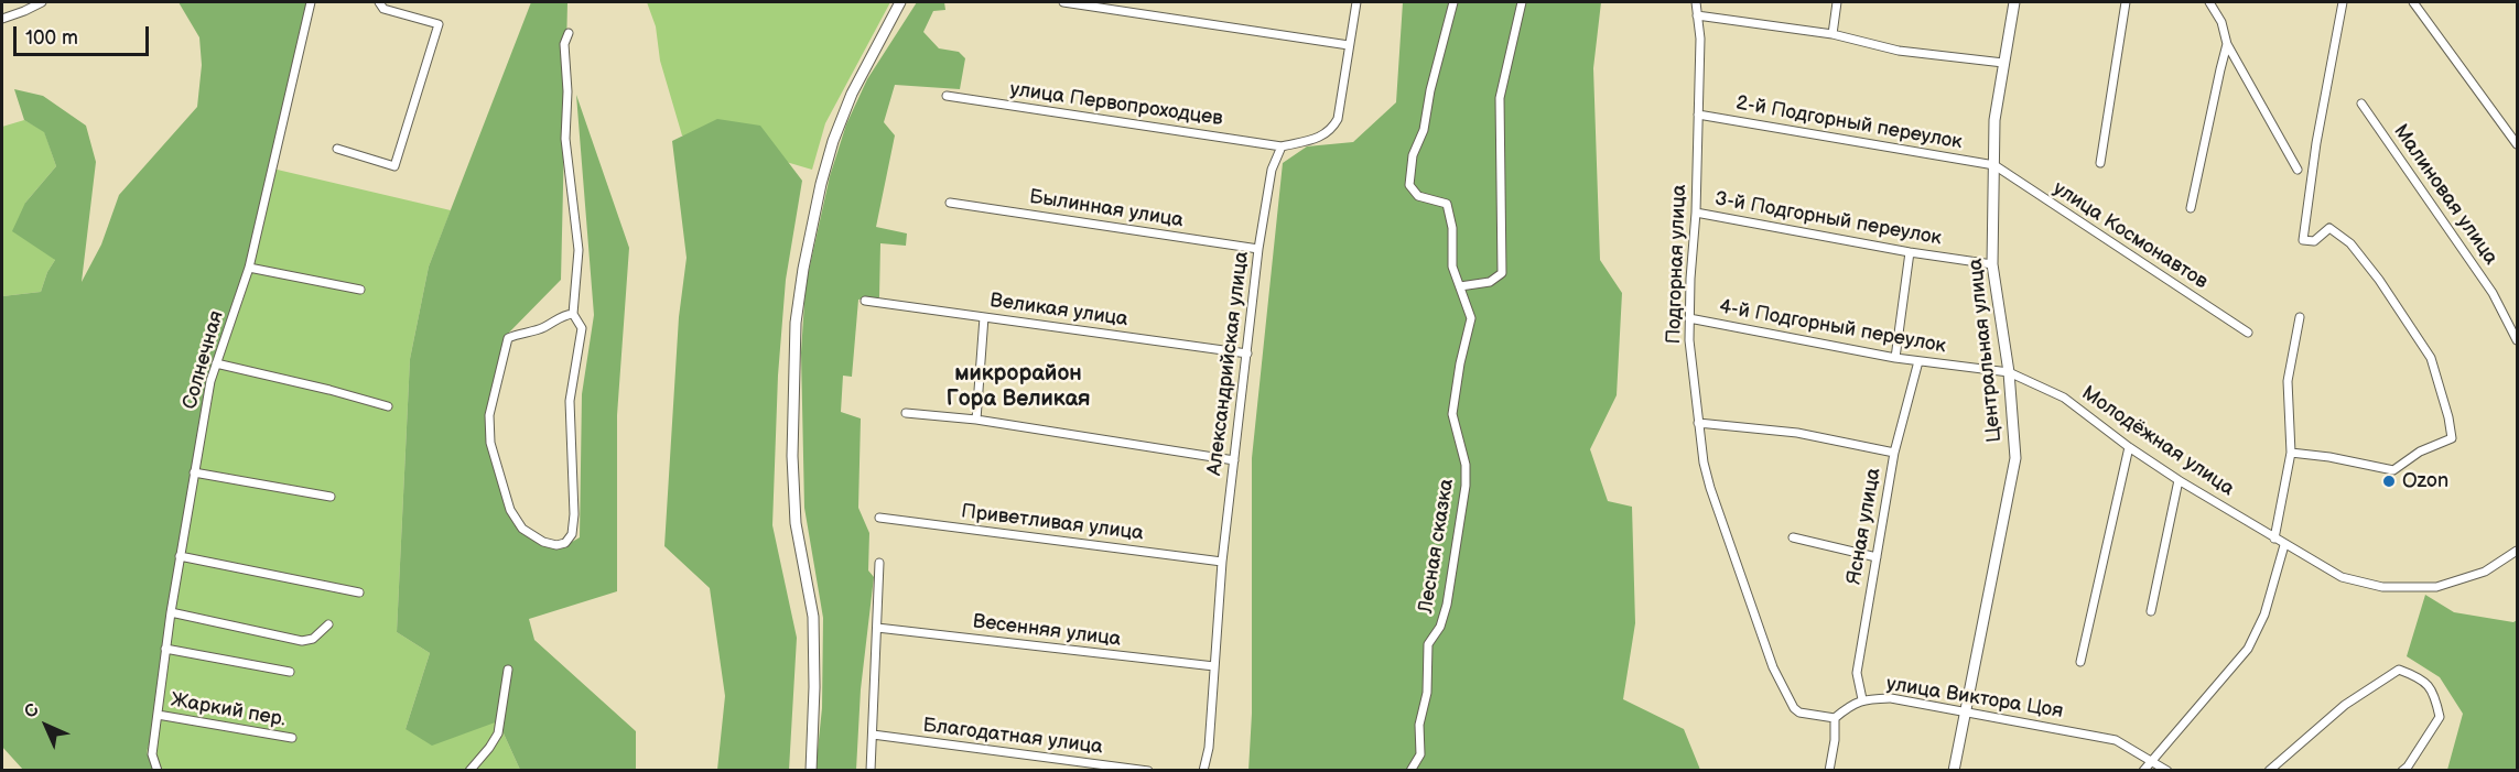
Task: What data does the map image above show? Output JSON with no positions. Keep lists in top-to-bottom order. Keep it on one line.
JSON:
{"streets":{"main road":["Центральная улица"],"street":["улица Первопроходцев","2-й Подгорный переулок","Малиновая улица","Былинная улица","3-й Подгорный переулок","улица Космонавтов","Подгорная улица","Великая улица","4-й Подгорный переулок","Солнечная","Александрийская улица","Молодёжная улица","Приветливая улица","Ясная улица","Лесная сказка","Весенняя улица","улица Виктора Цоя","Жаркий пер.","Благодатная улица"]},"crossings":[["улица Первопроходцев","Александрийская улица"],["2-й Подгорный переулок","улица Космонавтов"],["2-й Подгорный переулок","Подгорная улица"],["2-й Подгорный переулок","Центральная улица"],["Былинная улица","Александрийская улица"],["3-й Подгорный переулок","Подгорная улица"],["3-й Подгорный переулок","Центральная улица"],["улица Космонавтов","Центральная улица"],["Подгорная улица","4-й Подгорный переулок"],["Подгорная улица","улица Виктора Цоя"],["Великая улица","Александрийская улица"],["4-й Подгорный переулок","Центральная улица"],["4-й Подгорный переулок","Молодёжная улица"],["4-й Подгорный переулок","Ясная улица"],["Центральная улица","Молодёжная улица"],["Центральная улица","улица Виктора Цоя"],["Солнечная","Жаркий пер."],["Александрийская улица","Приветливая улица"],["Александрийская улица","Весенняя улица"],["Ясная улица","улица Виктора Цоя"]],"districts":["микрорайон Гора Великая"],"places":["Ozon"],"scale_bar":"100 m","north":"top left"}
